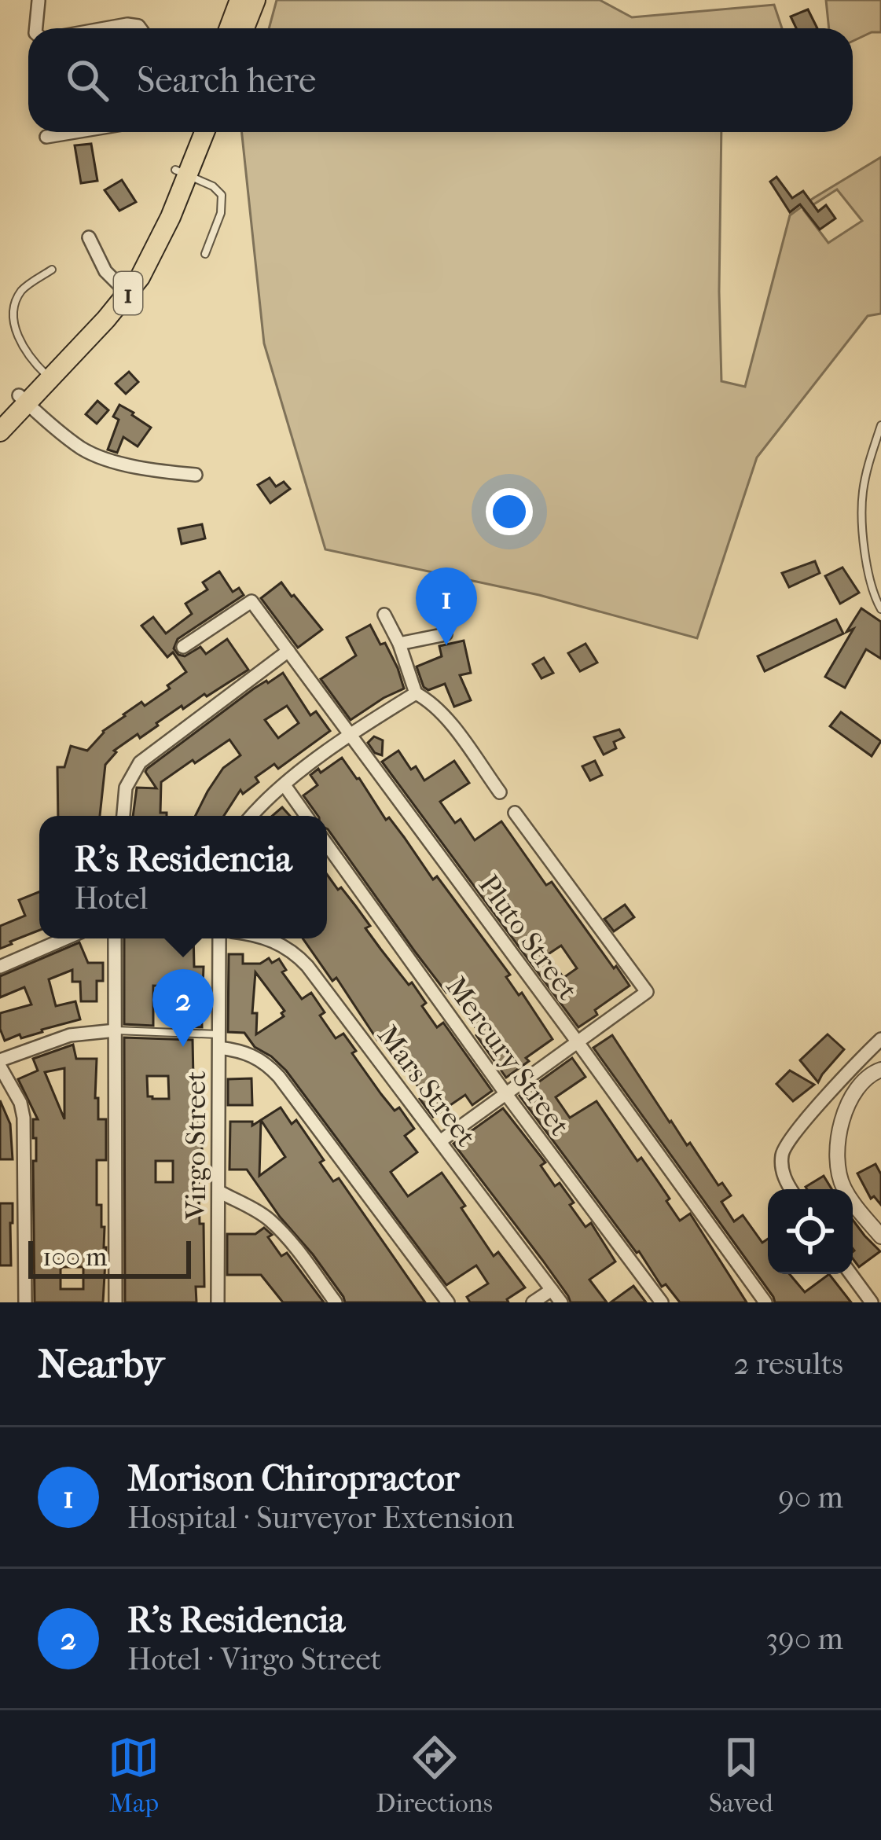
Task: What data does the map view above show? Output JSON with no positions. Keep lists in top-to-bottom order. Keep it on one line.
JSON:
{"streets":{"highway":["1"],"street":["Pluto Street","Mercury Street","Mars Street","Virgo Street"]},"scale_bar":"100 m","page":{"search":"Search here","pins":["1","2"],"popup":["R's Residencia","Hotel"],"scale":"100 m","heading":["Nearby","2 results"],"list":[{"mark":"1","name":"Morison Chiropractor","note":"Hospital · Surveyor Extension","value":"90 m"},{"mark":"2","name":"R's Residencia","note":"Hotel · Virgo Street","value":"390 m"}],"nav":["Map","Directions","Saved"]}}
